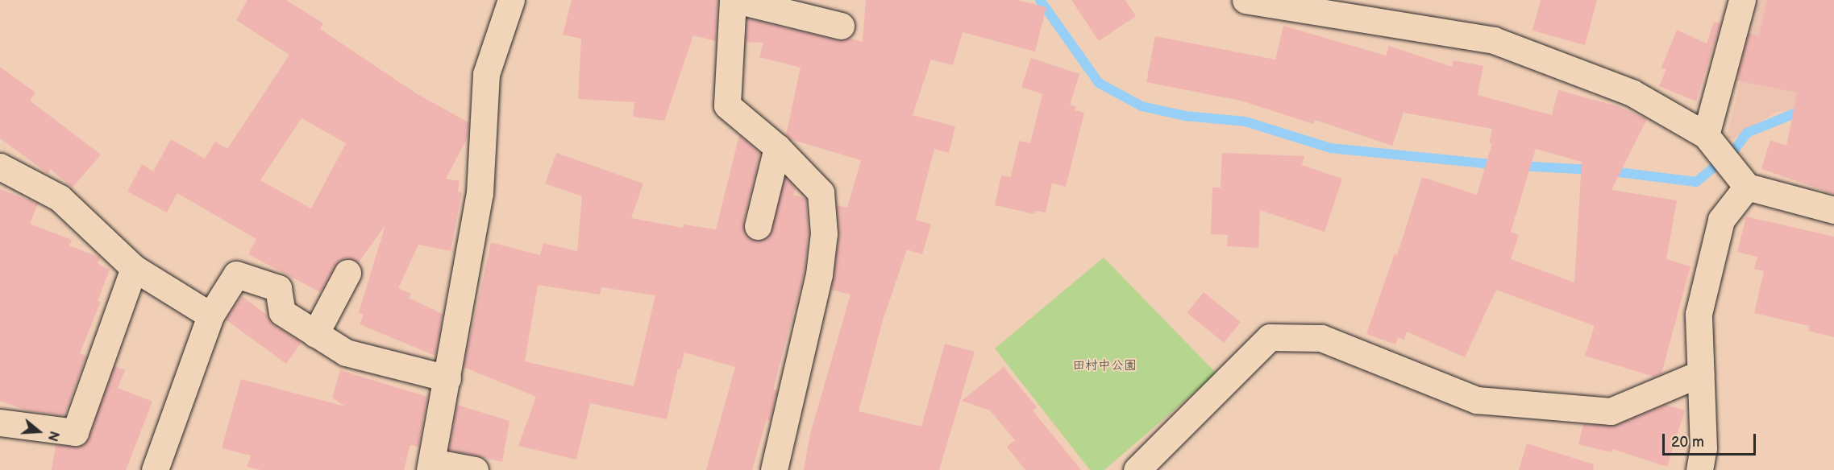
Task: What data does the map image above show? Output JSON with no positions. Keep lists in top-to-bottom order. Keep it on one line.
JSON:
{"parks":["田村中公園"],"scale_bar":"20 m","north":"right"}
